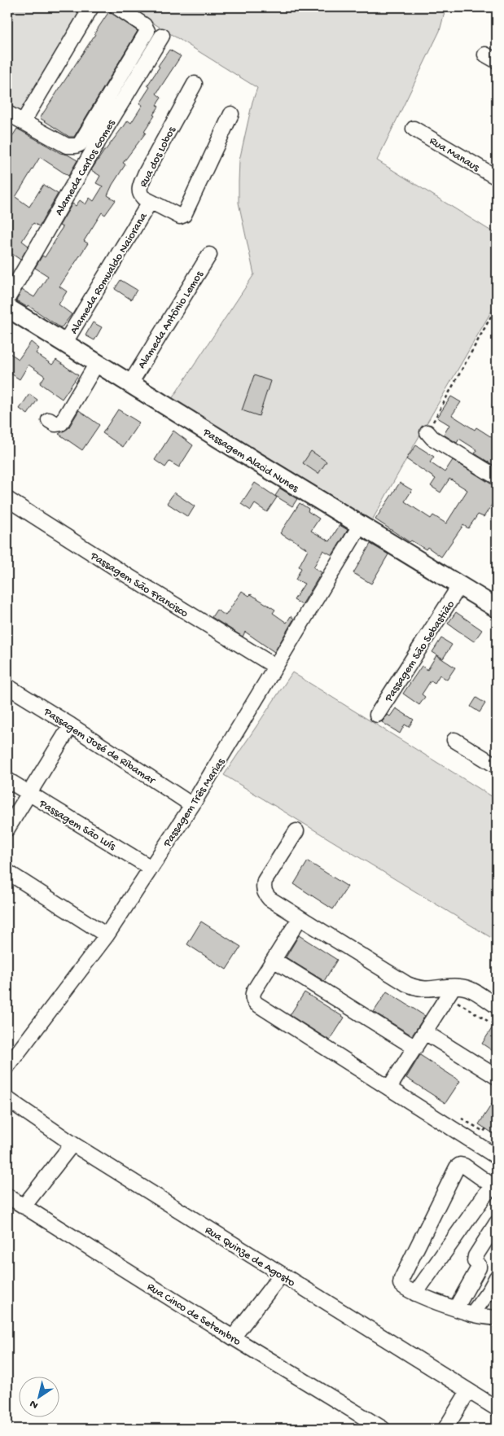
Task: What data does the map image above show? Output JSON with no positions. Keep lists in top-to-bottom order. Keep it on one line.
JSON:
{"streets":{"main road":["Passagem Alacid Nunes"],"street":["Rua Manaus","Rua dos Lobos","Alameda Carlos Gomes","Alameda Romualdo Naiorana","Alameda Antônio Lemos","Passagem São Francisco","Passagem São Sebastião","Passagem José de Ribamar","Passagem Três Marias","Passagem São Luís","Rua Quinze de Agosto","Rua Cinco de Setembro"]},"crossings":[["Rua dos Lobos","Alameda Romualdo Naiorana"],["Alameda Romualdo Naiorana","Passagem Alacid Nunes"],["Alameda Antônio Lemos","Passagem Alacid Nunes"],["Passagem Alacid Nunes","Passagem São Sebastião"],["Passagem Alacid Nunes","Passagem Três Marias"],["Passagem São Francisco","Passagem Três Marias"],["Passagem José de Ribamar","Passagem Três Marias"],["Passagem Três Marias","Passagem São Luís"]],"north":"bottom left"}
